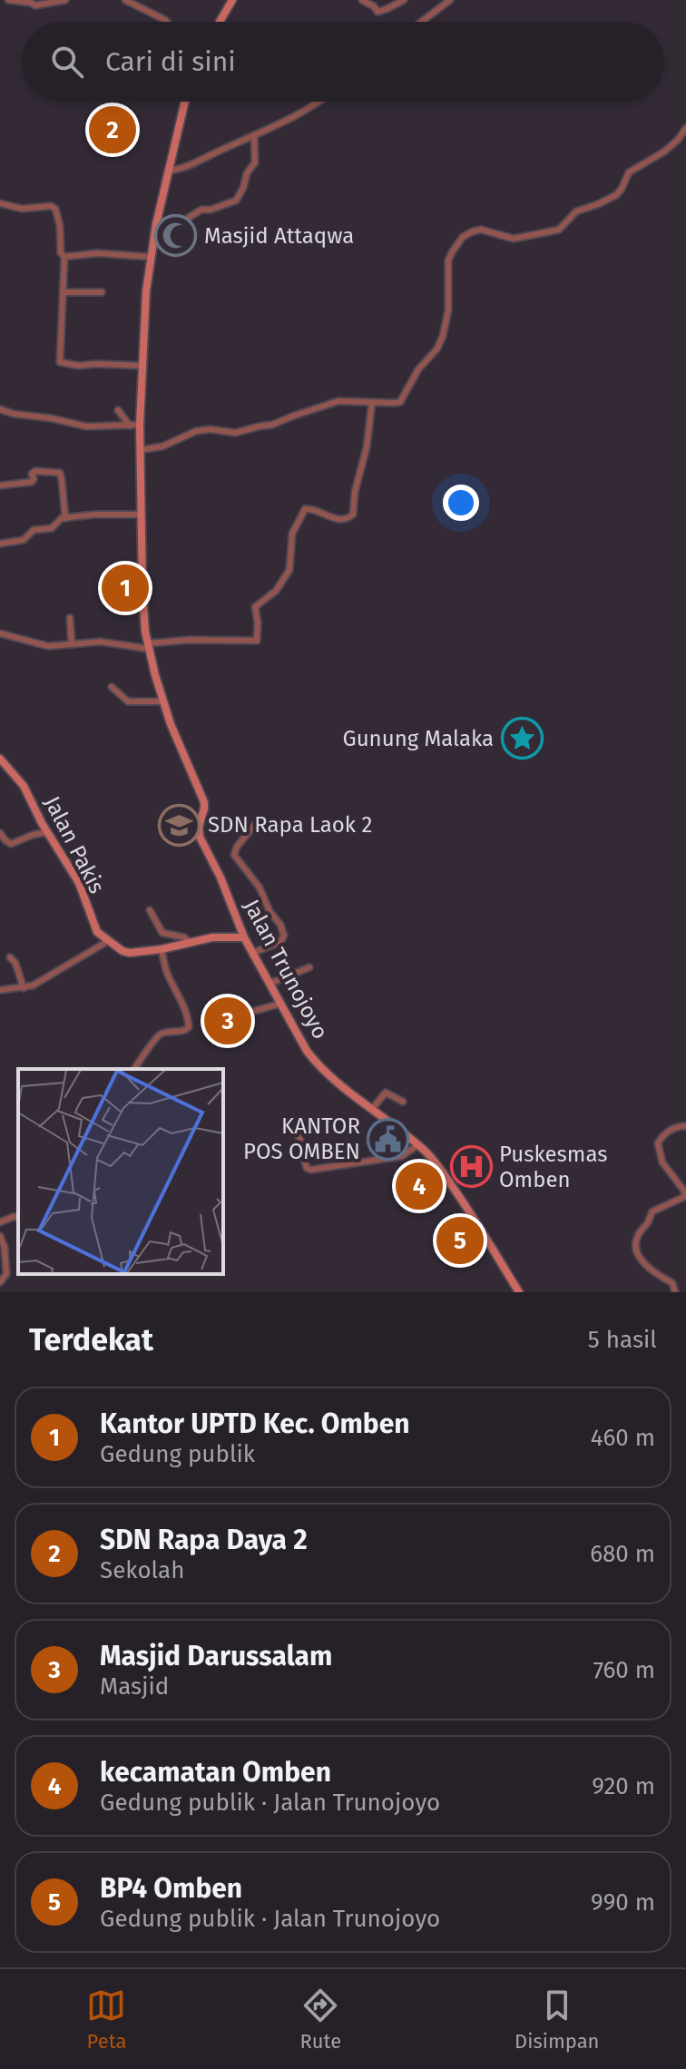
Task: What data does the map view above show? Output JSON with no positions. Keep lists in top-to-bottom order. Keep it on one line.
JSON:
{"streets":{"street":["Jalan Pakis","Jalan Trunojoyo"]},"places":{"mosque":["Masjid Attaqwa"],"place":["Gunung Malaka"],"school or university":["SDN Rapa Laok 2"],"public building":["KANTOR POS OMBEN"],"hospital":["Puskesmas Omben"]},"page":{"search":"Cari di sini","pins":["2","1","3","4","5"],"heading":["Terdekat","5 hasil"],"list":[{"mark":"1","name":"Kantor UPTD Kec. Omben","note":"Gedung publik","value":"460 m"},{"mark":"2","name":"SDN Rapa Daya 2","note":"Sekolah","value":"680 m"},{"mark":"3","name":"Masjid Darussalam","note":"Masjid","value":"760 m"},{"mark":"4","name":"kecamatan Omben","note":"Gedung publik · Jalan Trunojoyo","value":"920 m"},{"mark":"5","name":"BP4 Omben","note":"Gedung publik · Jalan Trunojoyo","value":"990 m"}],"nav":["Peta","Rute","Disimpan"]}}
